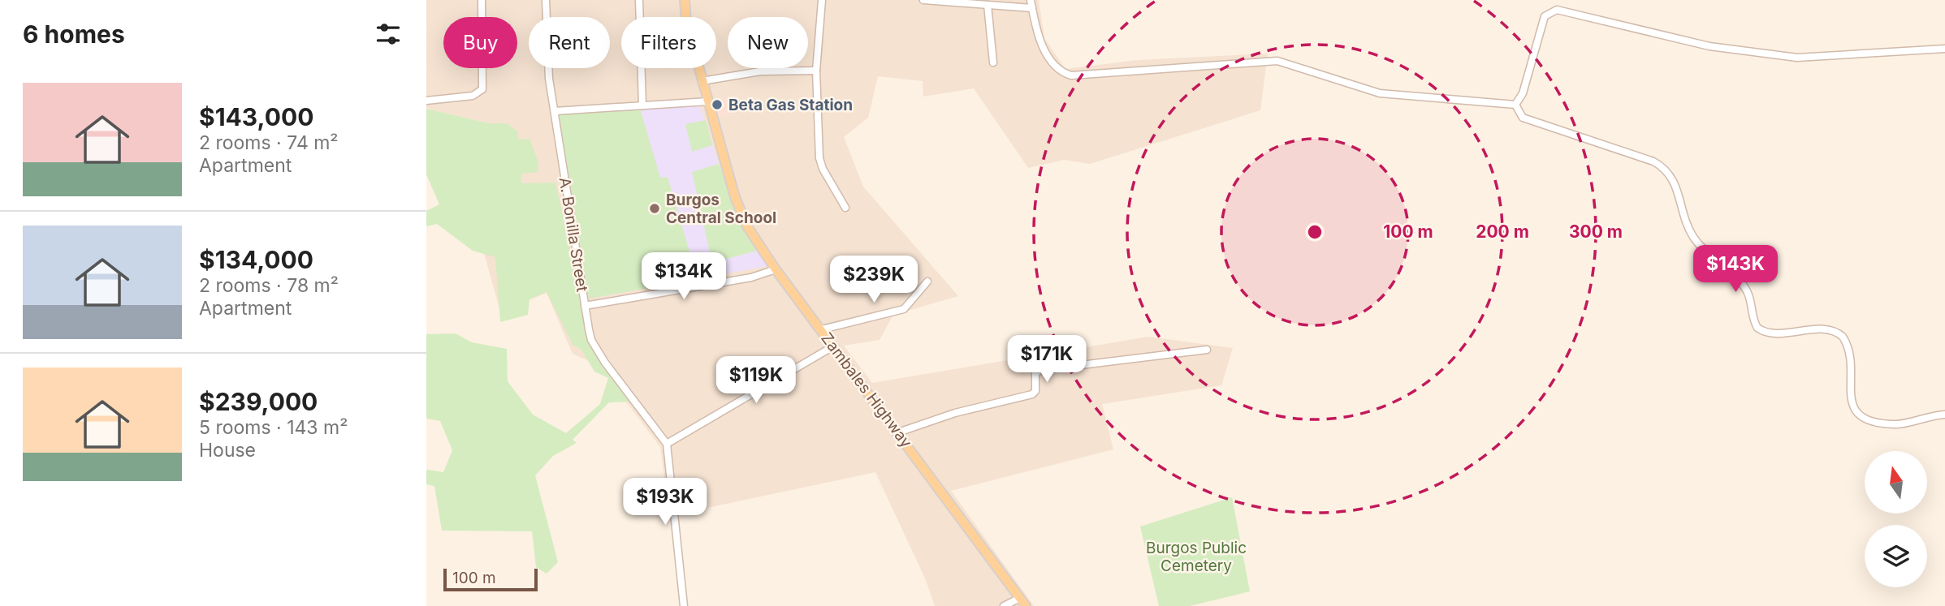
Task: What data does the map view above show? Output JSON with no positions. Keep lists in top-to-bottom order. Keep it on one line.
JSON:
{"streets":{"main road":["Zambales Highway"],"street":["A. Bonilla Street"]},"parks":["Burgos Public Cemetery"],"places":["Beta Gas Station","Burgos Central School"],"scale_bar":"100 m","north":"top","page":{"heading":"6 homes","chip":["Buy","Rent","Filters","New"],"list":[{"name":"$143,000","note":"2 rooms · 74 m² · Apartment"},{"name":"$134,000","note":"2 rooms · 78 m² · Apartment"},{"name":"$239,000","note":"5 rooms · 143 m² · House"}],"price":["$143K","$134K","$239K","$171K","$119K","$193K"],"scale":"100 m"},"rings":["100 m","200 m","300 m"]}
